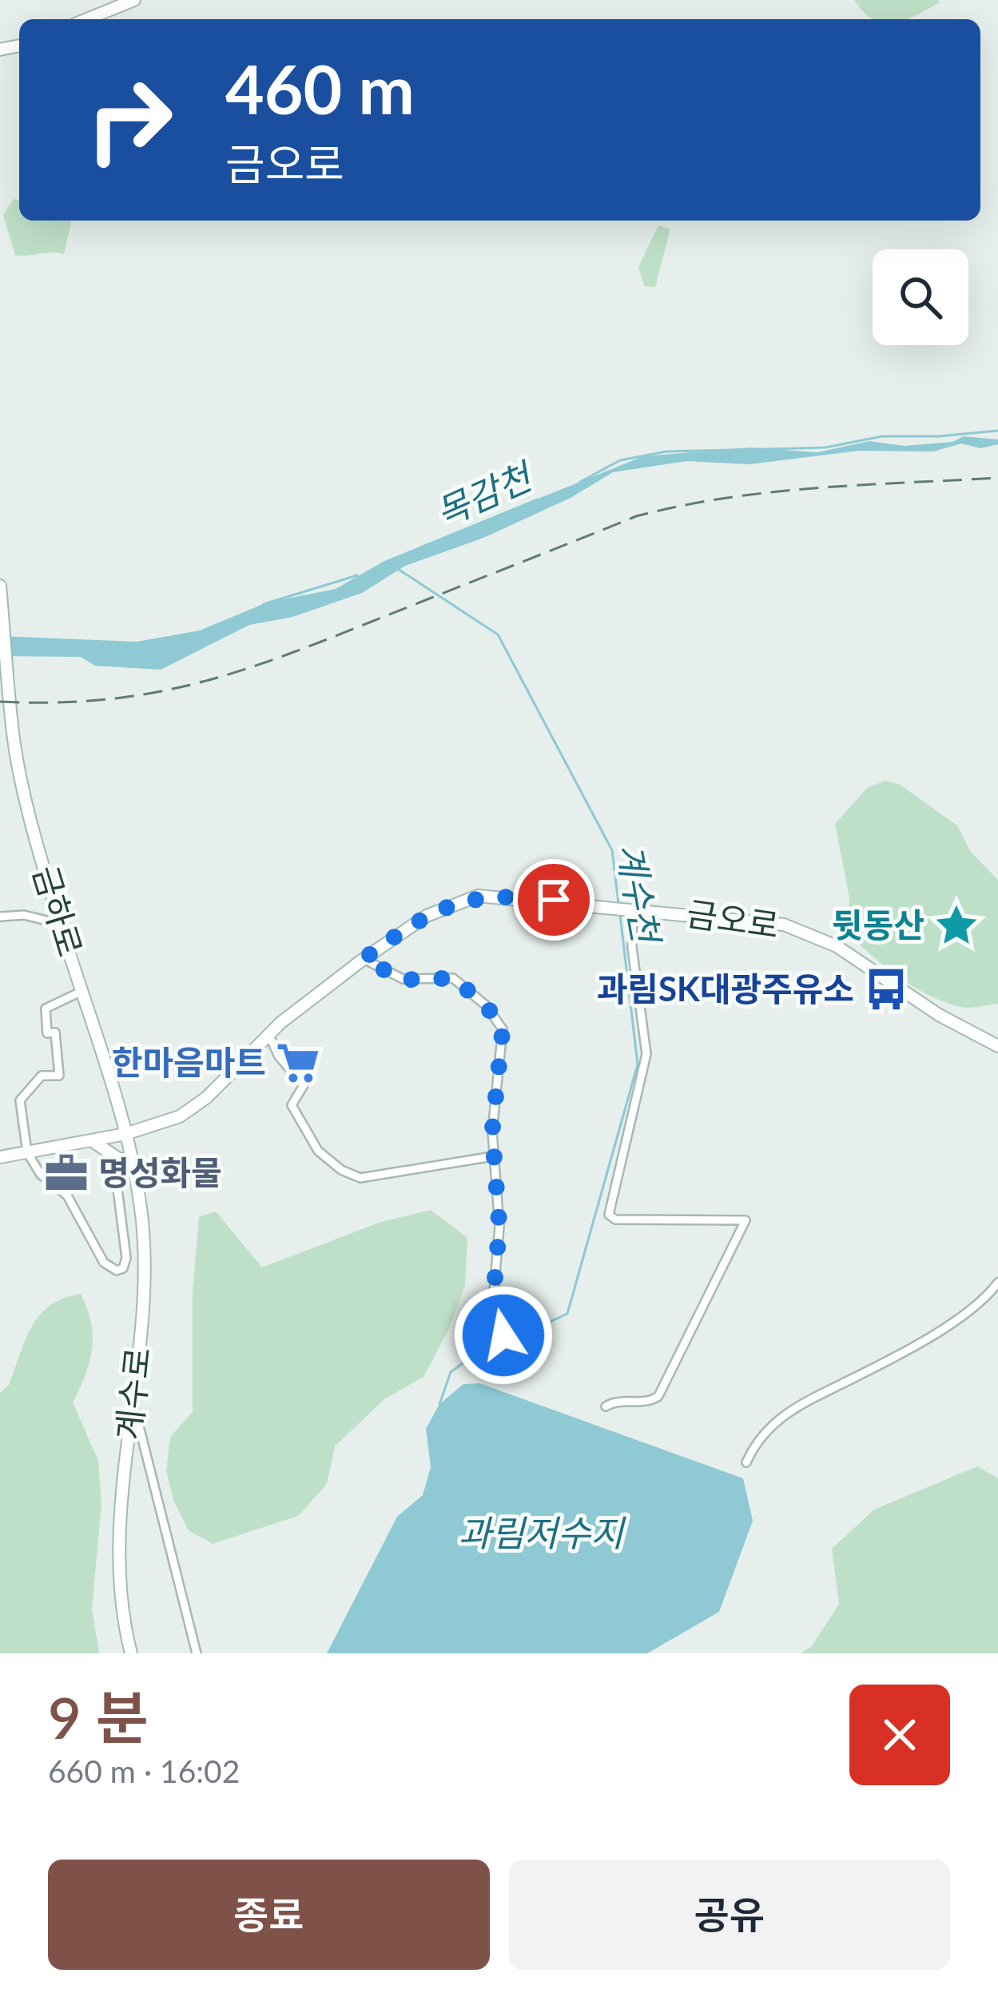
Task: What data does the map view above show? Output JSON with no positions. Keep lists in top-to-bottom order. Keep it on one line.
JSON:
{"streets":{"main road":["금하로","금오로","계수로"]},"crossings":[["금하로","금오로"],["금하로","계수로"],["금오로","계수로"]],"water":["목감천","계수천","과림저수지"],"places":{"place":["뒷동산"],"bus stop":["과림SK대광주유소"],"supermarket":["한마음마트"],"office":["명성화물"]},"page":{"turn":["460 m","금오로"],"heading":["9 분","660 m · 16:02"],"buttons":["종료","공유"]}}
